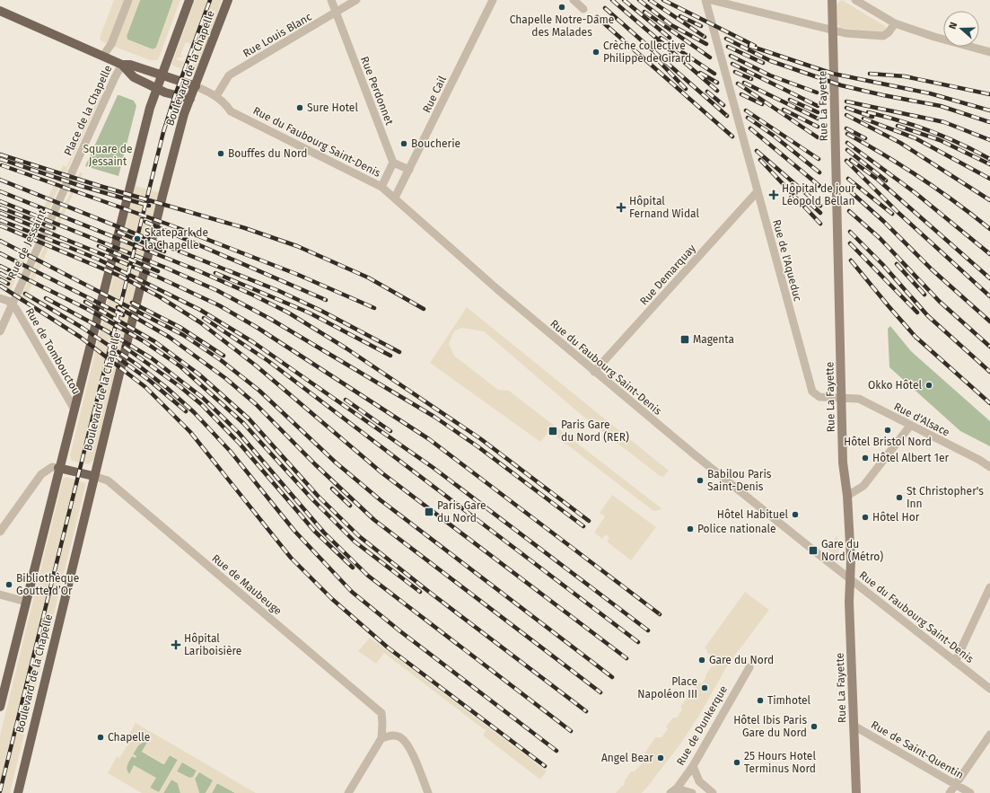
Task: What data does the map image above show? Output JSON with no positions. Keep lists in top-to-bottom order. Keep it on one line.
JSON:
{"streets":{"main road":["Boulevard de la Chapelle","Rue La Fayette","Place de la Chapelle"],"street":["Rue Louis Blanc","Rue Perdonnet","Rue Cail","Rue du Faubourg Saint-Denis","Rue de Jessaint","Rue de l'Aqueduc","Rue Demarquay","Rue de Tombouctou","Rue d'Alsace","Rue de Maubeuge","Rue de Dunkerque","Rue de Saint-Quentin"]},"crossings":[["Rue Louis Blanc","Rue Perdonnet"],["Rue Louis Blanc","Rue du Faubourg Saint-Denis"],["Boulevard de la Chapelle","Place de la Chapelle"],["Boulevard de la Chapelle","Rue du Faubourg Saint-Denis"],["Boulevard de la Chapelle","Rue de Tombouctou"],["Boulevard de la Chapelle","Rue de Maubeuge"],["Rue Cail","Rue du Faubourg Saint-Denis"],["Rue La Fayette","Rue du Faubourg Saint-Denis"],["Rue La Fayette","Rue de l'Aqueduc"],["Rue La Fayette","Rue d'Alsace"],["Rue La Fayette","Rue de Saint-Quentin"],["Place de la Chapelle","Rue du Faubourg Saint-Denis"],["Place de la Chapelle","Rue de Jessaint"],["Rue du Faubourg Saint-Denis","Rue Demarquay"],["Rue de Jessaint","Rue de Tombouctou"],["Rue de l'Aqueduc","Rue Demarquay"],["Rue de l'Aqueduc","Rue d'Alsace"]],"parks":["Square de Jessaint"],"places":{"other":["Chapelle Notre-Dame des Malades","Crèche collective Philippe de Girard","Sure Hotel","Boucherie","Bouffes du Nord","Skatepark de la Chapelle","Okko Hôtel","Hôtel Bristol Nord","Hôtel Albert 1er","Babilou Paris Saint-Denis","St Christopher's Inn","Hôtel Habituel","Hôtel Hor","Police nationale","Bibliothèque Goutte d’Or","Gare du Nord","Place Napoléon III","Timhotel","Hôtel Ibis Paris Gare du Nord","Chapelle","Angel Bear","25 Hours Hotel Terminus Nord"],"health":["Hôpital de jour Léopold Bellan","Hôpital Fernand Widal","Hôpital Lariboisière"],"transit":["Magenta","Paris Gare du Nord (RER)","Paris Gare du Nord","Gare du Nord (Métro)"]},"north":"left"}
